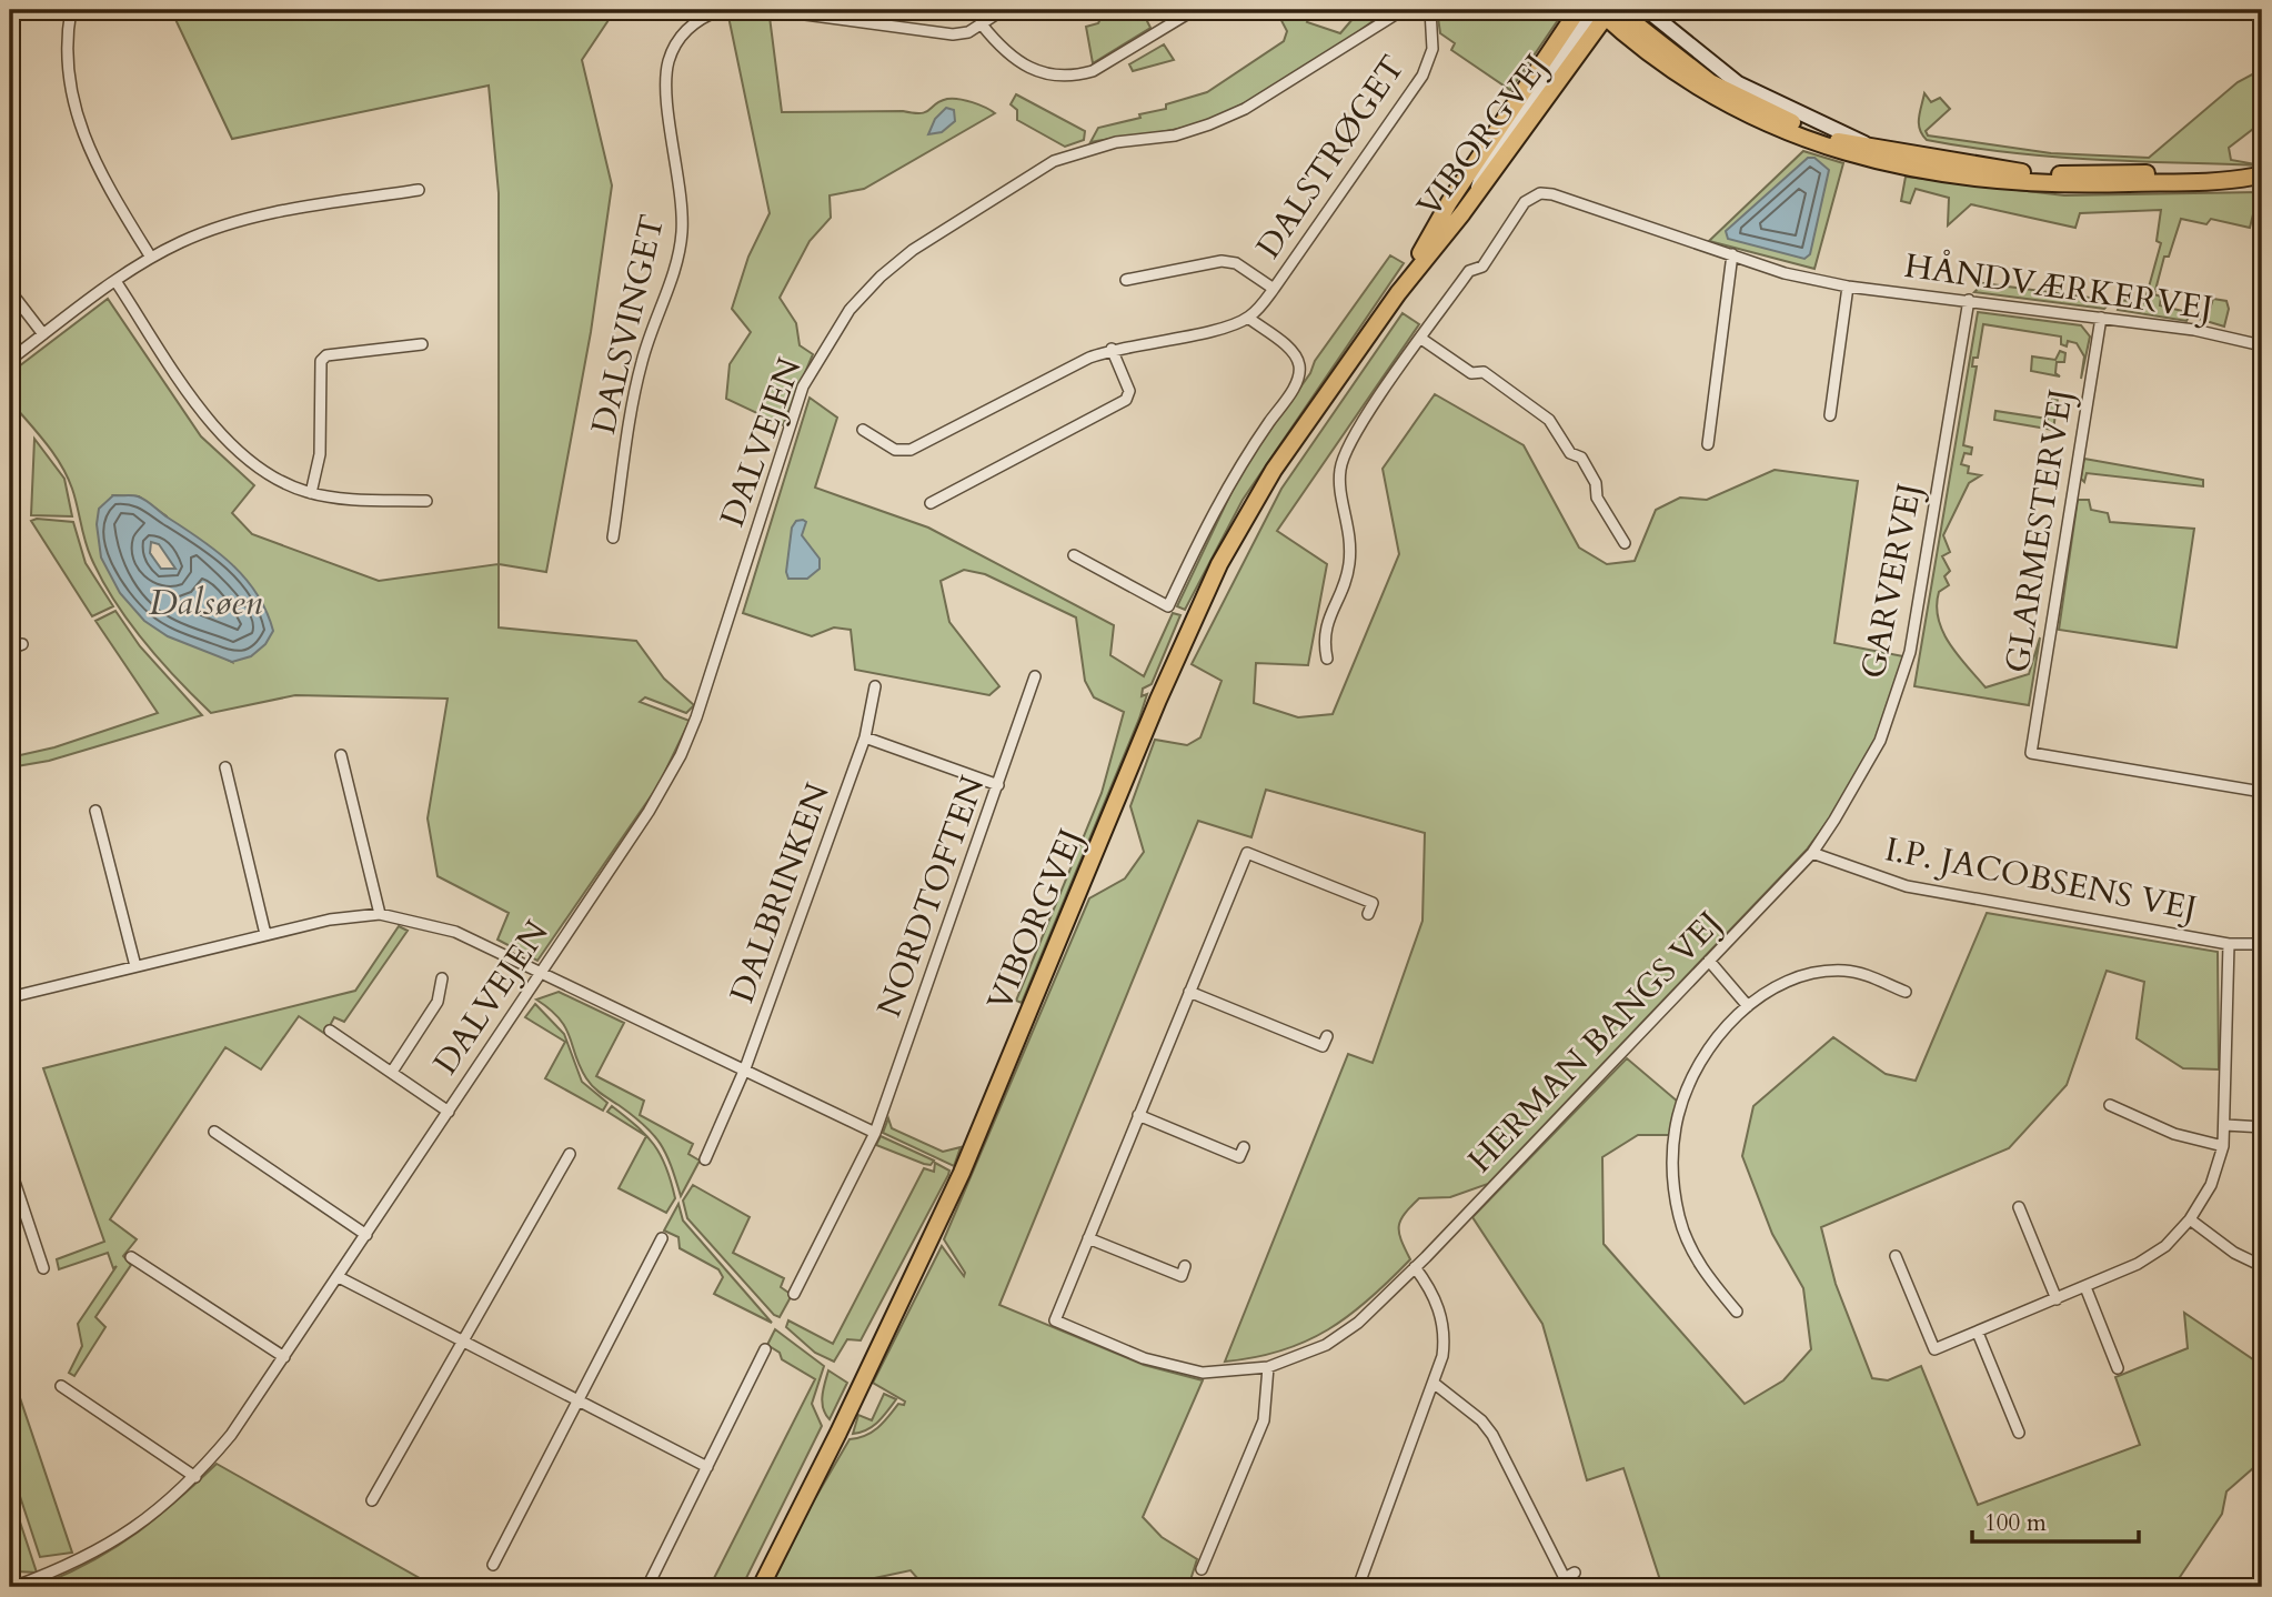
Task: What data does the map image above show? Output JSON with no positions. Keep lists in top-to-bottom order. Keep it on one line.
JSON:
{"streets":{"main road":["VIBORGVEJ"],"street":["DALSTRØGET","HÅNDVÆRKERVEJ","DALSVINGET","DALVEJEN","GLARMESTERVEJ","GARVERVEJ","I.P. JACOBSENS VEJ","DALBRINKEN","NORDTOFTEN","HERMAN BANGS VEJ"]},"crossings":[["HÅNDVÆRKERVEJ","GLARMESTERVEJ"],["HÅNDVÆRKERVEJ","GARVERVEJ"],["GARVERVEJ","I.P. JACOBSENS VEJ"],["GARVERVEJ","HERMAN BANGS VEJ"],["I.P. JACOBSENS VEJ","HERMAN BANGS VEJ"]],"water":["Dalsøen"],"scale_bar":"100 m"}
